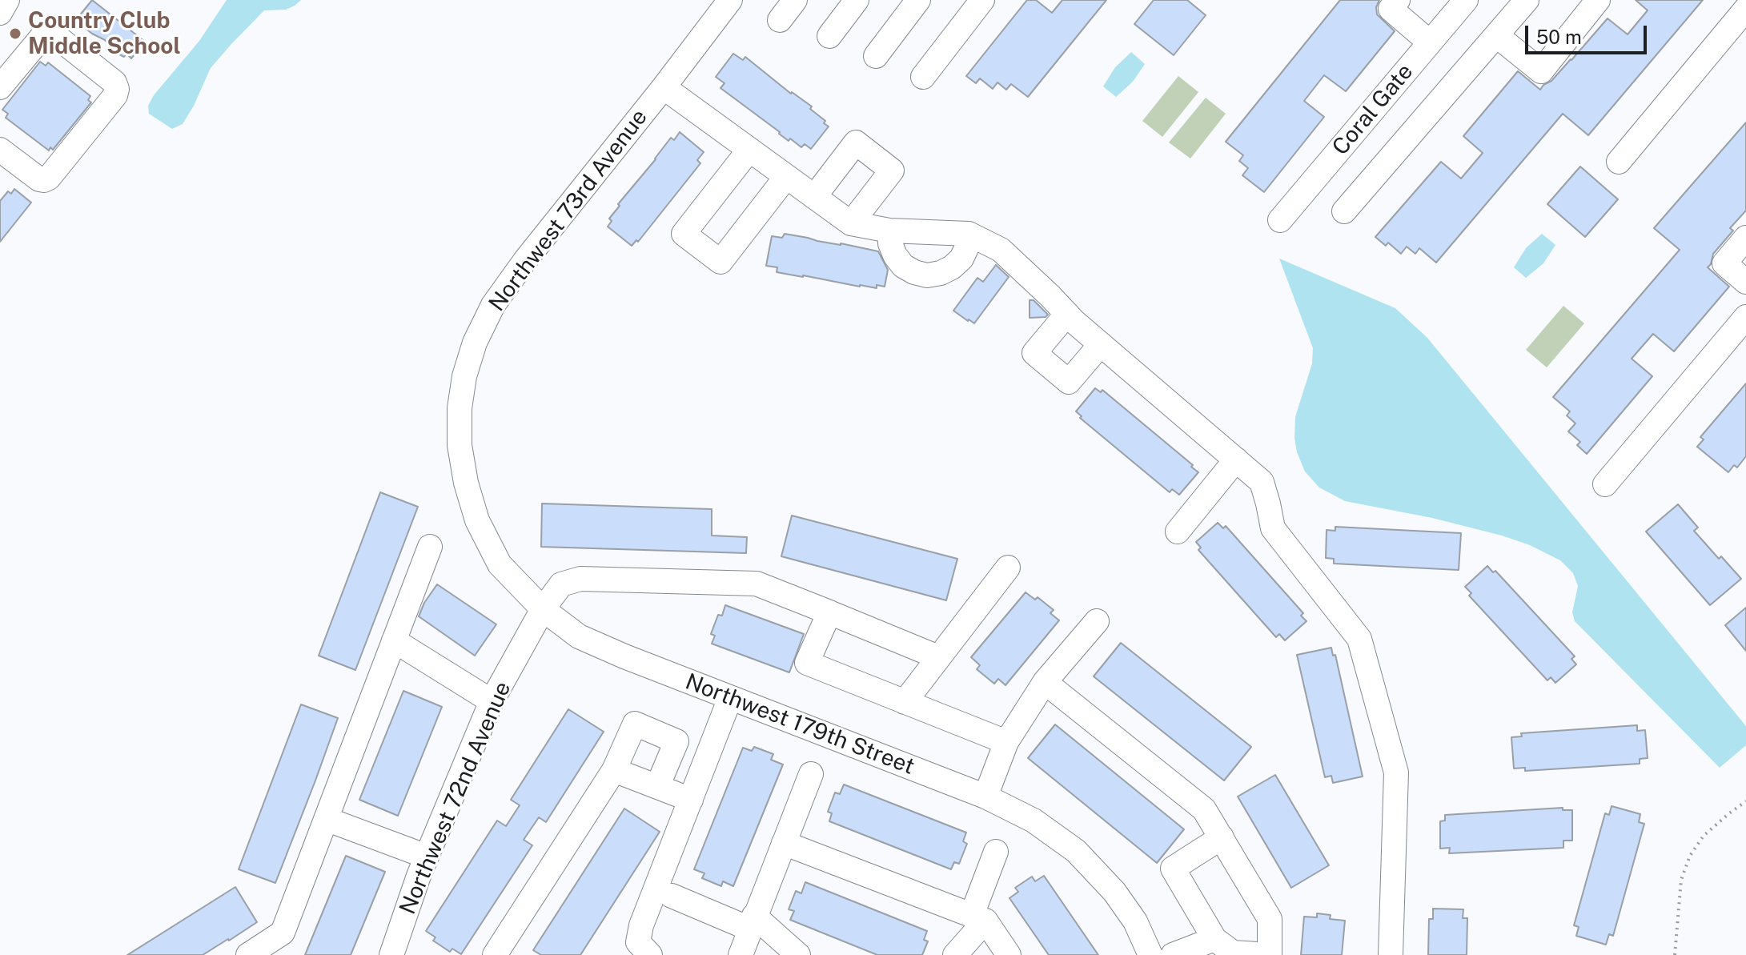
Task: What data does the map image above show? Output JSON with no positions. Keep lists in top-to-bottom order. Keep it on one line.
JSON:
{"streets":{"street":["Coral Gate","Northwest 73rd Avenue","Northwest 179th Street","Northwest 72nd Avenue"]},"crossings":[["Northwest 73rd Avenue","Northwest 179th Street"],["Northwest 179th Street","Northwest 72nd Avenue"]],"places":["Country Club Middle School"],"scale_bar":"50 m"}
